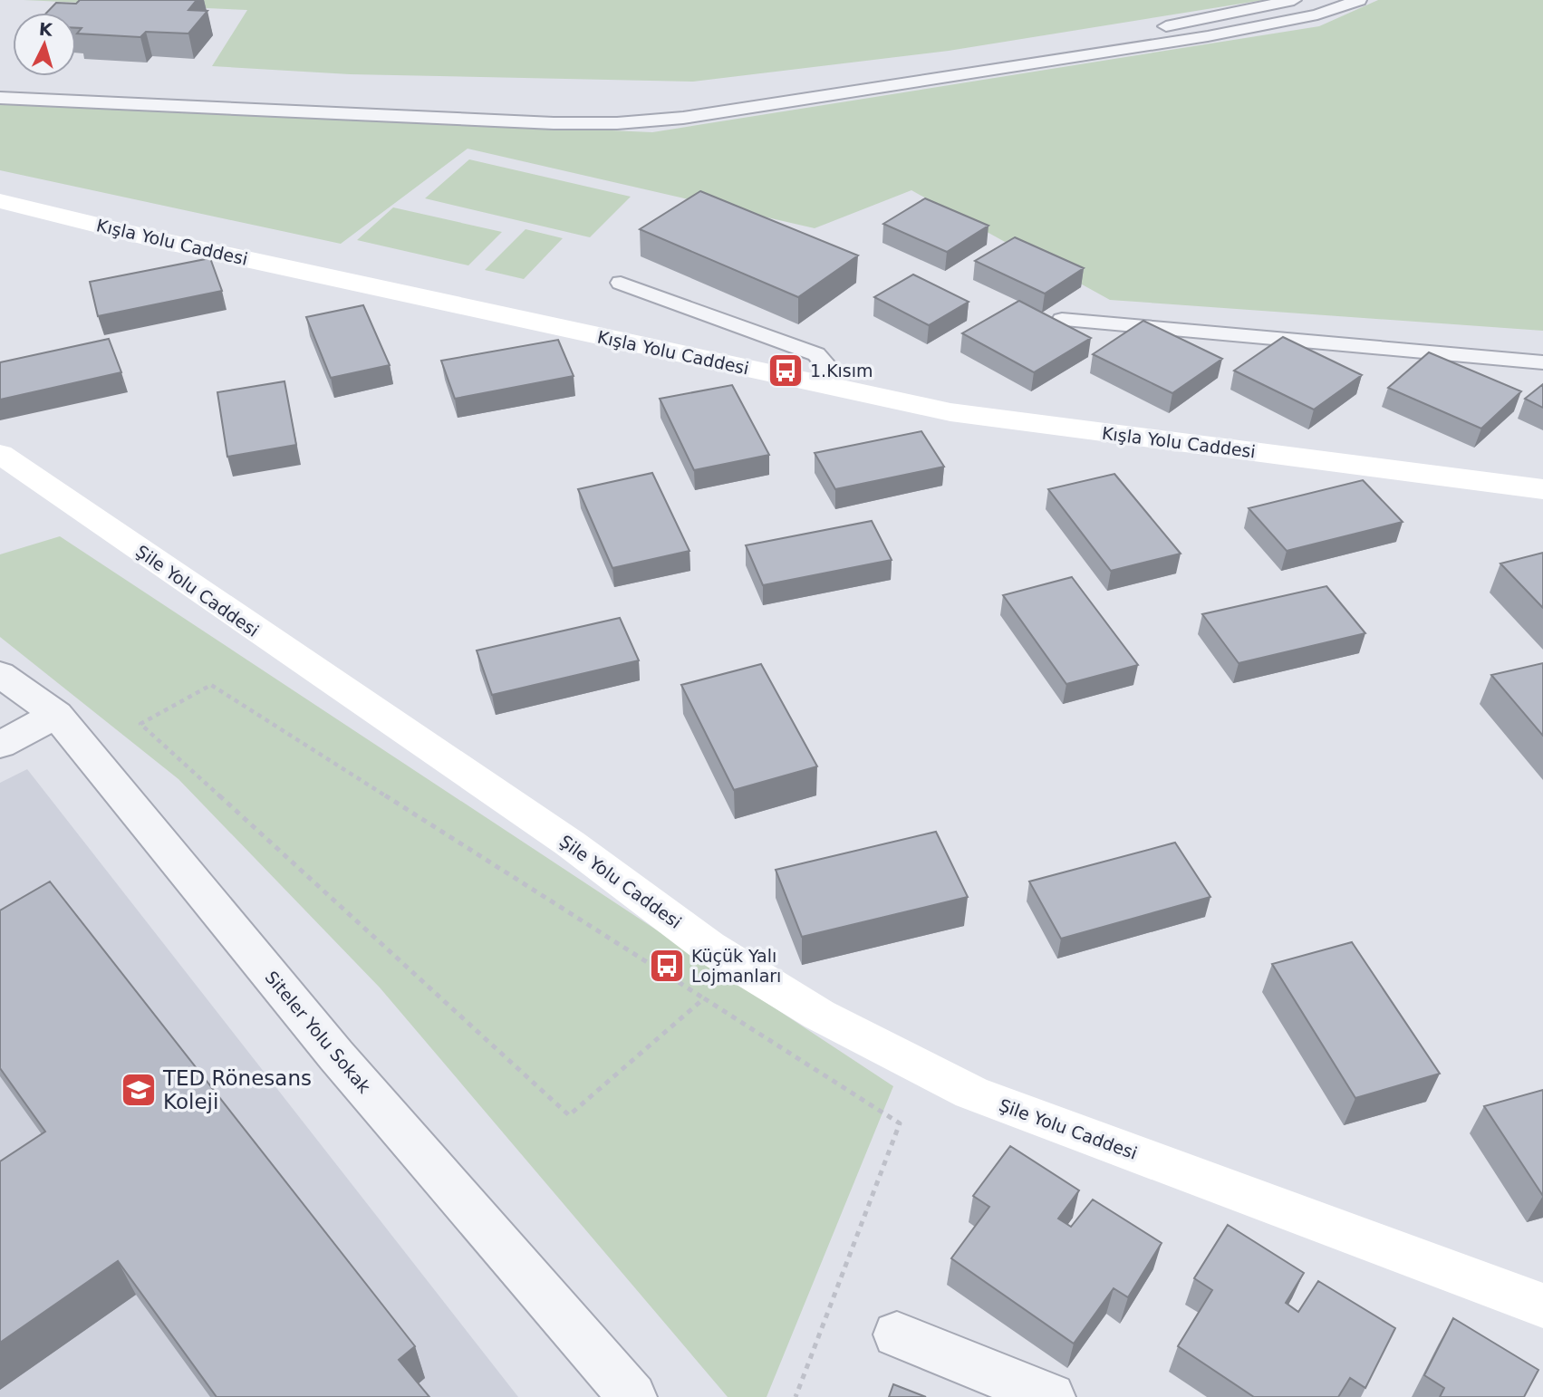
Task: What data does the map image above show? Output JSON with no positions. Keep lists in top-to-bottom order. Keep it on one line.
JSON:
{"streets":{"street":["Kışla Yolu Caddesi","Şile Yolu Caddesi","Siteler Yolu Sokak"]},"places":{"bus stop":["1.Kısım","Küçük Yalı Lojmanları"],"school or university":["TED Rönesans Koleji"]},"north":"top"}
